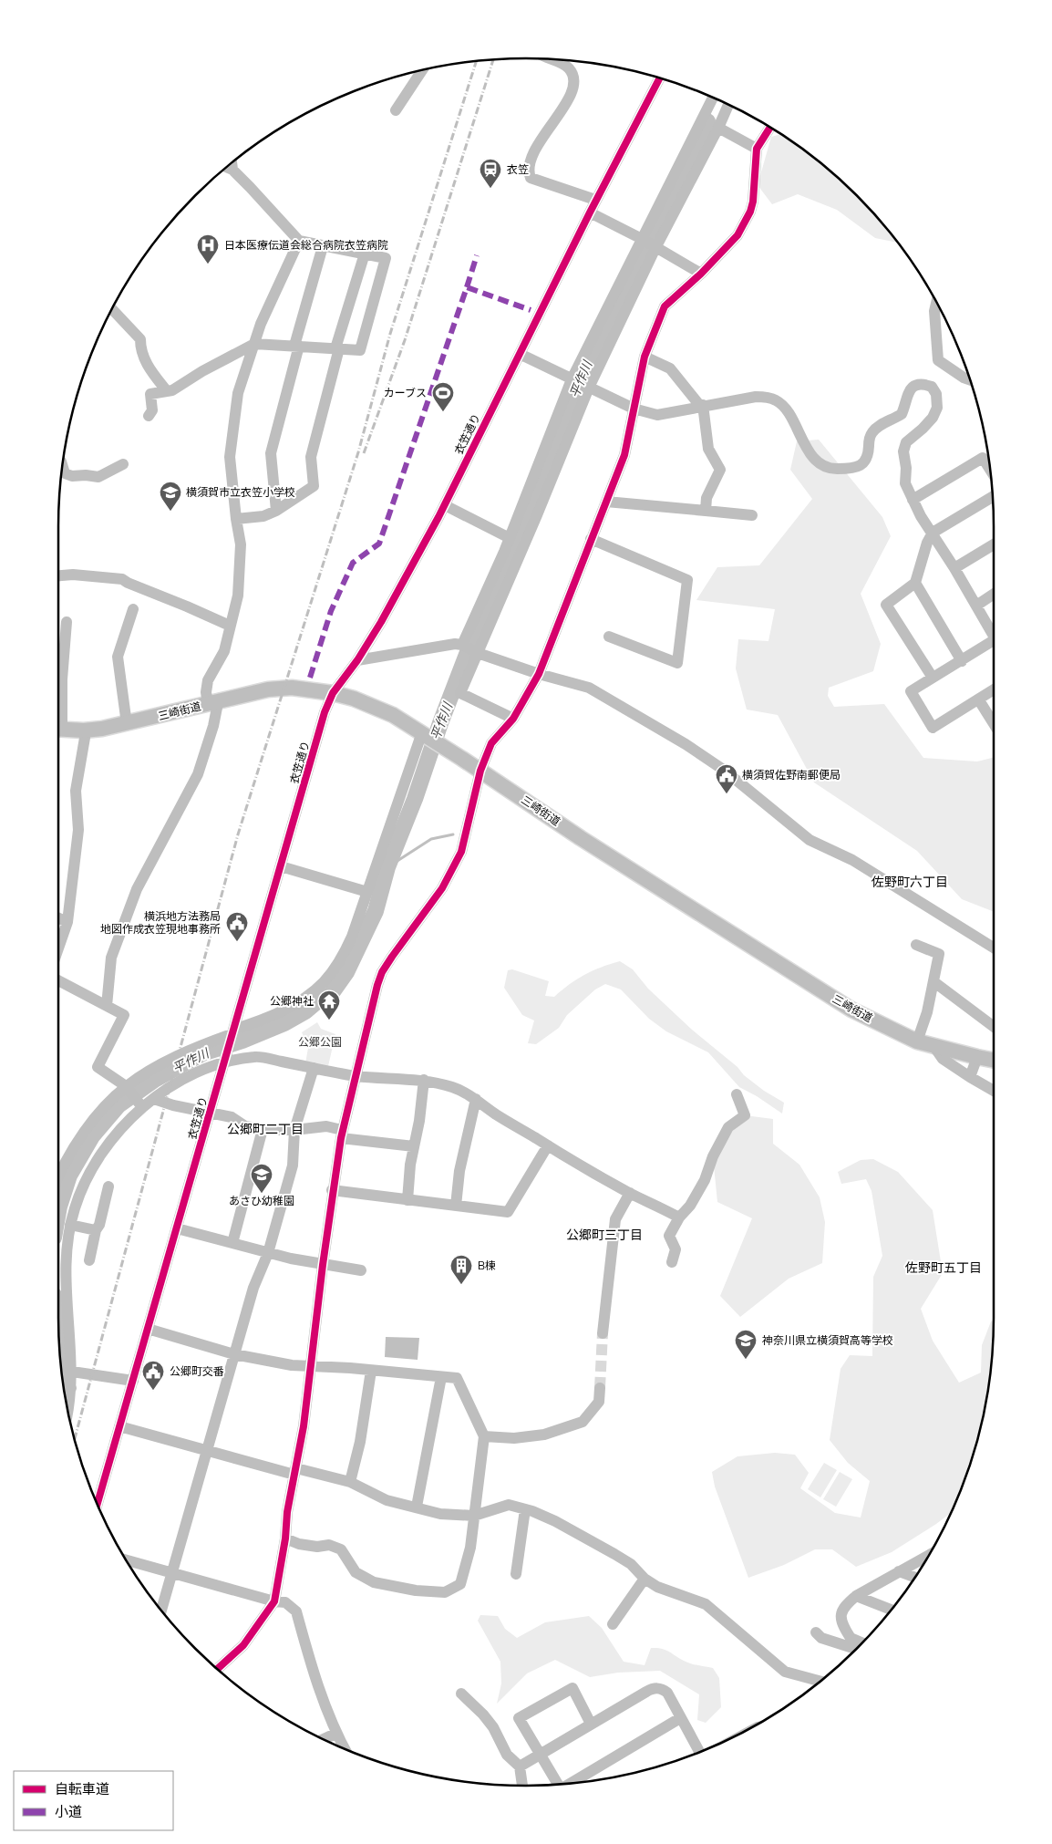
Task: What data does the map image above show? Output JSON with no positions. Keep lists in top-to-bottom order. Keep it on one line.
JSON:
{"streets":{"main road":["三崎街道"],"street":["衣笠通り"]},"crossings":[["衣笠通り","三崎街道"]],"districts":["佐野町六丁目","公郷町二丁目","公郷町三丁目","佐野町五丁目"],"water":["平作川"],"parks":["公郷公園"],"places":{"station":["衣笠"],"hospital":["日本医療伝道会総合病院衣笠病院"],"sports":["カーブス"],"school or university":["横須賀市立衣笠小学校","あさひ幼稚園","神奈川県立横須賀高等学校"],"public building":["横須賀佐野南郵便局","横浜地方法務局 地図作成衣笠現地事務所","公郷町交番"],"temple":["公郷神社"],"building":["B棟"]},"legend":["自転車道","小道"]}
